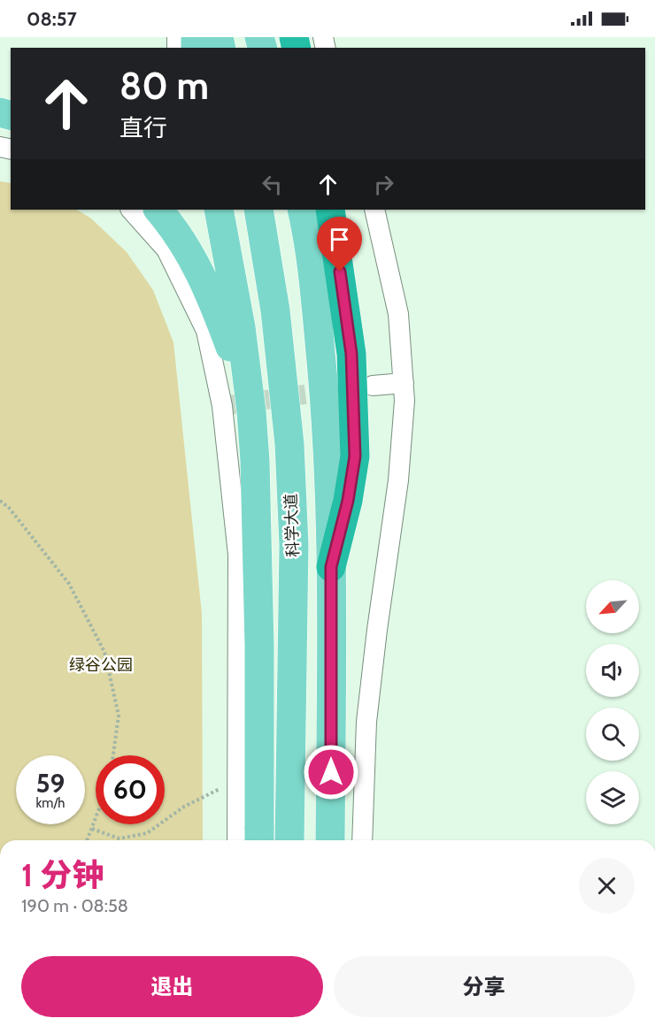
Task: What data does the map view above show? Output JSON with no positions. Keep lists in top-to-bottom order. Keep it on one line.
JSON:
{"streets":{"main road":["科学大道"]},"parks":["绿谷公园"],"north":"bottom left","page":{"status":"08:57","turn":["80 m","直行"],"speed":"59 km/h","limit":"60","heading":["1 分钟","190 m · 08:58"],"buttons":["退出","分享"]}}
